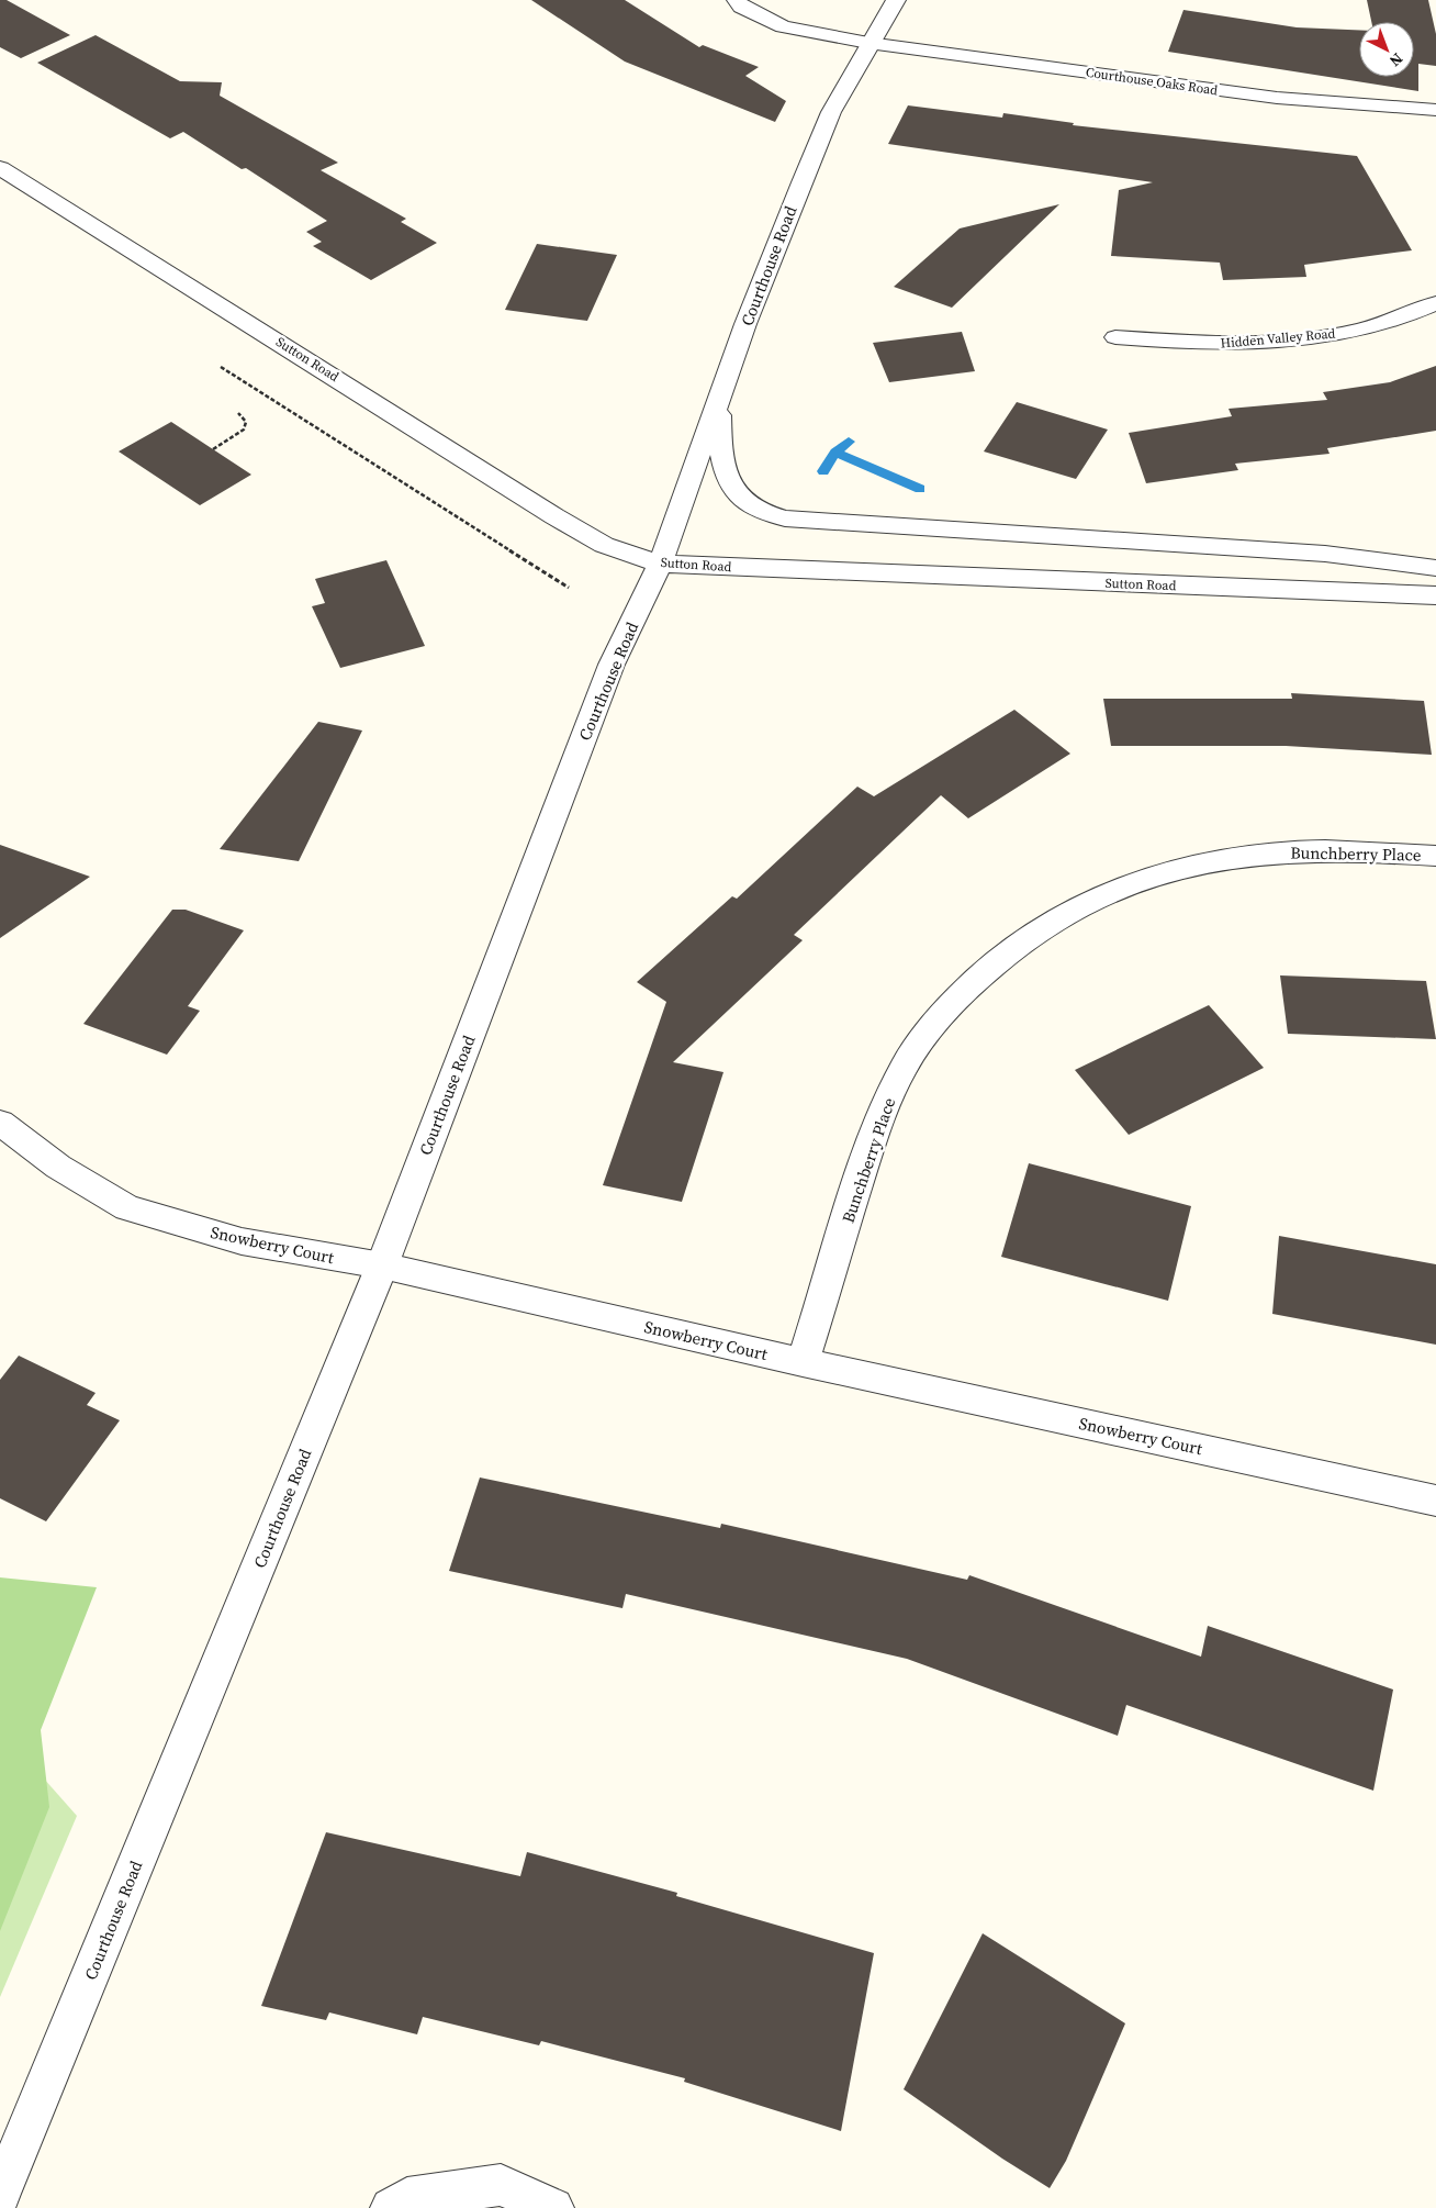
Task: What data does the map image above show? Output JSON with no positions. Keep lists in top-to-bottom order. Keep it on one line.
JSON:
{"streets":{"street":["Courthouse Oaks Road","Courthouse Road","Hidden Valley Road","Sutton Road","Bunchberry Place","Snowberry Court"]},"crossings":[["Courthouse Oaks Road","Courthouse Road"],["Courthouse Road","Sutton Road"],["Courthouse Road","Snowberry Court"],["Bunchberry Place","Snowberry Court"]],"north":"bottom right"}
